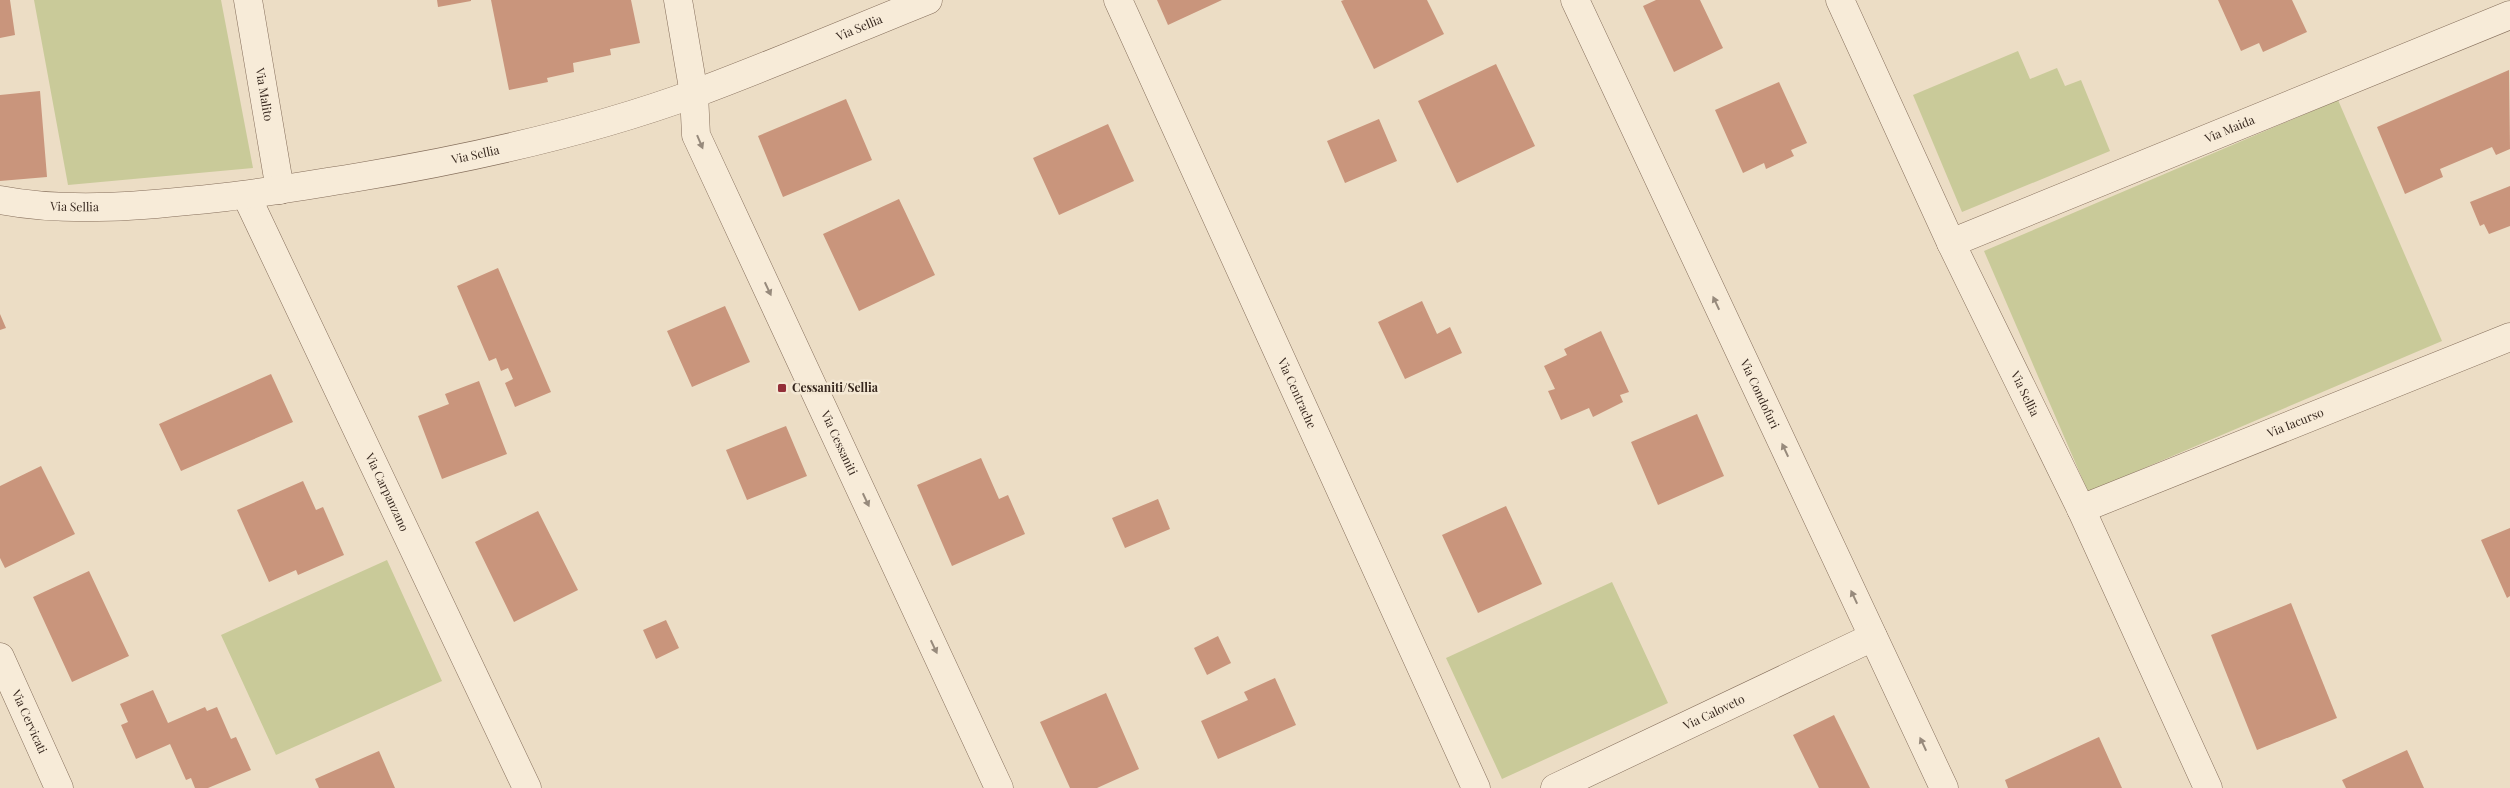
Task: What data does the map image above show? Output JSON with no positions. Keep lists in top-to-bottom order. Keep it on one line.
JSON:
{"streets":{"street":["Via Sellia","Via Malito","Via Maida","Via Centrache","Via Condofuri","Via Iacurso","Via Cessaniti","Via Carpanzano","Via Caloveto","Via Cervicati"]},"crossings":[["Via Sellia","Via Malito"],["Via Sellia","Via Maida"],["Via Sellia","Via Iacurso"],["Via Sellia","Via Cessaniti"],["Via Sellia","Via Carpanzano"],["Via Condofuri","Via Caloveto"]],"one_way":["Via Condofuri","Via Cessaniti"],"places":{"transit":["Cessaniti/Sellia"]}}
